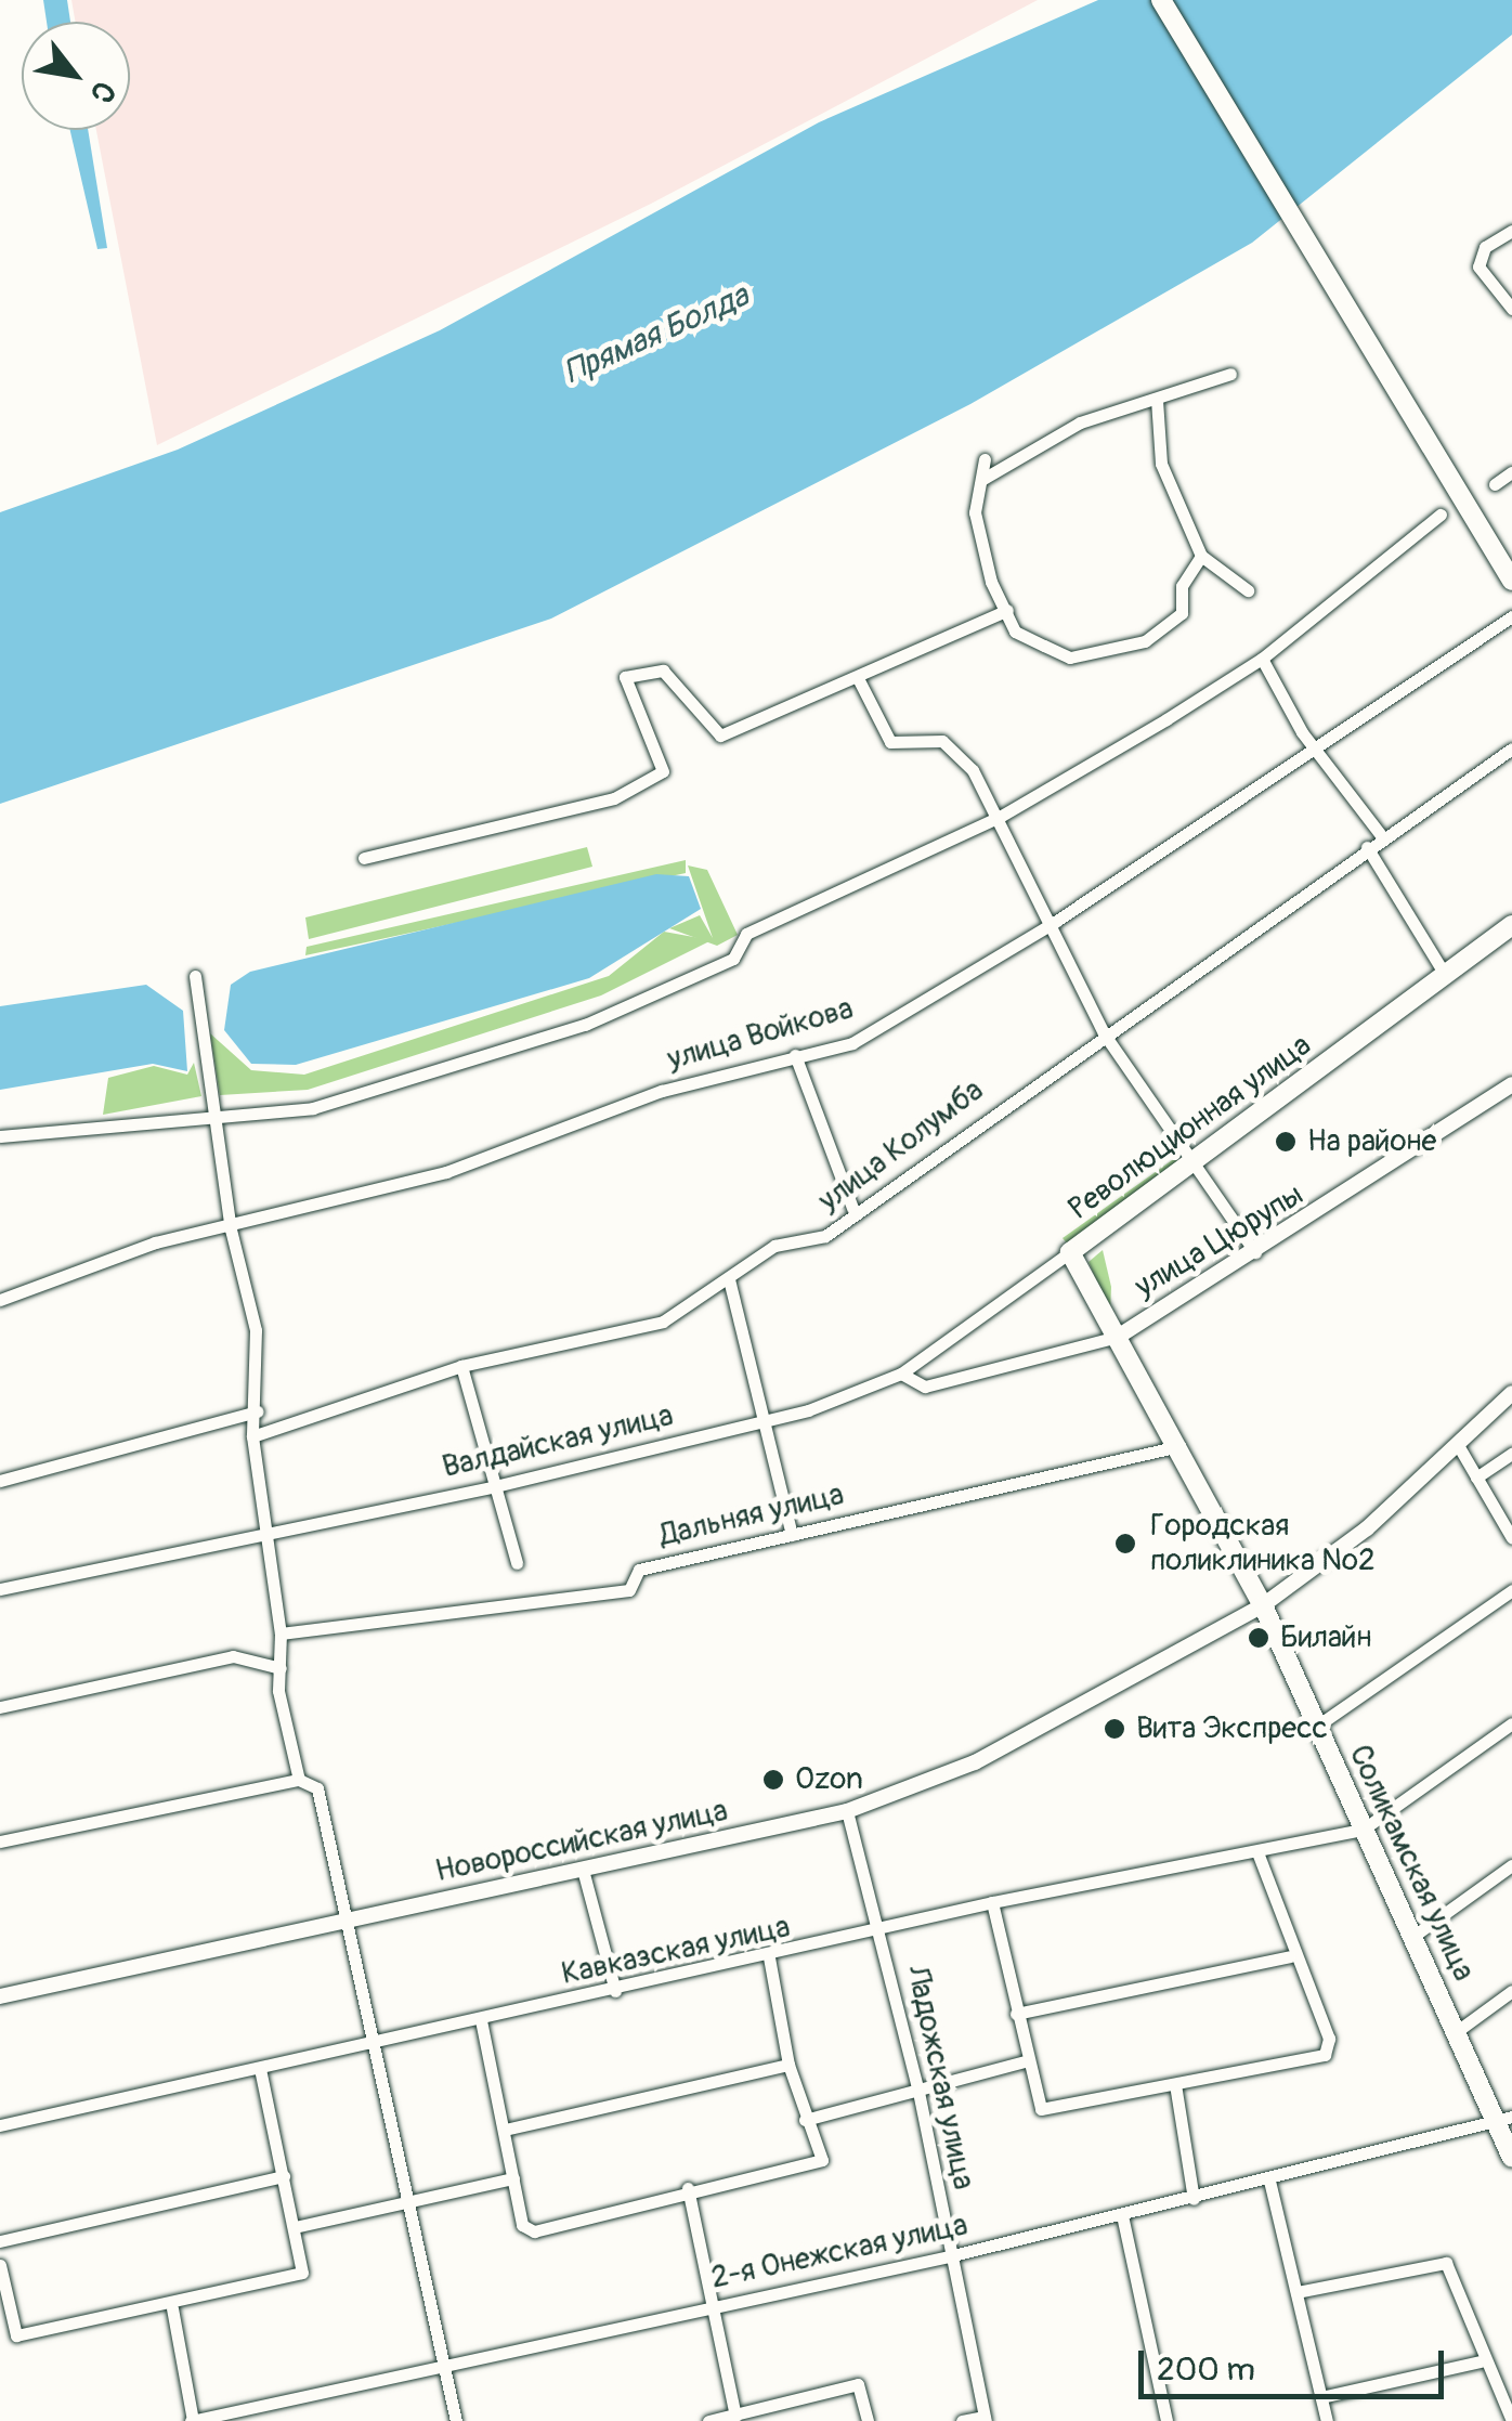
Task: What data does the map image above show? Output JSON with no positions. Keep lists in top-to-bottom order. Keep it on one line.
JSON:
{"streets":{"main road":["Революционная улица","Соликамская улица"],"street":["улица Войкова","улица Колумба","улица Цюрупы","Валдайская улица","Дальняя улица","Новороссийская улица","Кавказская улица","Ладожская улица","2-я Онежская улица"]},"crossings":[["Революционная улица","Валдайская улица"],["Революционная улица","Соликамская улица"],["улица Цюрупы","Валдайская улица"],["улица Цюрупы","Соликамская улица"],["Валдайская улица","Соликамская улица"],["Дальняя улица","Соликамская улица"],["Новороссийская улица","Соликамская улица"],["Новороссийская улица","Ладожская улица"],["Соликамская улица","Кавказская улица"],["Соликамская улица","2-я Онежская улица"],["Кавказская улица","Ладожская улица"],["Ладожская улица","2-я Онежская улица"]],"water":["Прямая Болда"],"places":["На районе","Городская поликлиника №2","Билайн","Вита Экспресс","Ozon"],"scale_bar":"200 m","north":"bottom right"}
